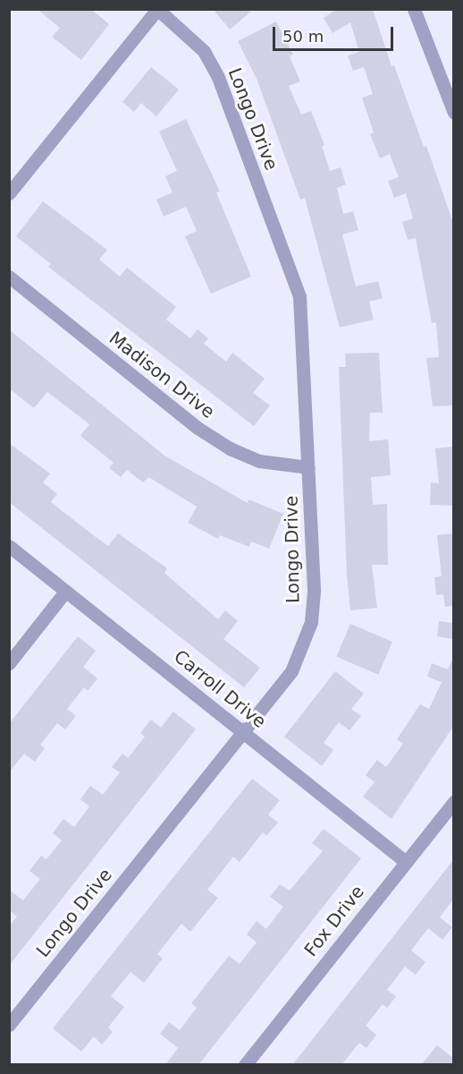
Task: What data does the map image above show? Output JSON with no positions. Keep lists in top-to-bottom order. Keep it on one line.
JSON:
{"streets":{"street":["Longo Drive","Madison Drive","Carroll Drive","Fox Drive"]},"crossings":[["Longo Drive","Madison Drive"],["Longo Drive","Carroll Drive"],["Carroll Drive","Fox Drive"]],"scale_bar":"50 m"}
